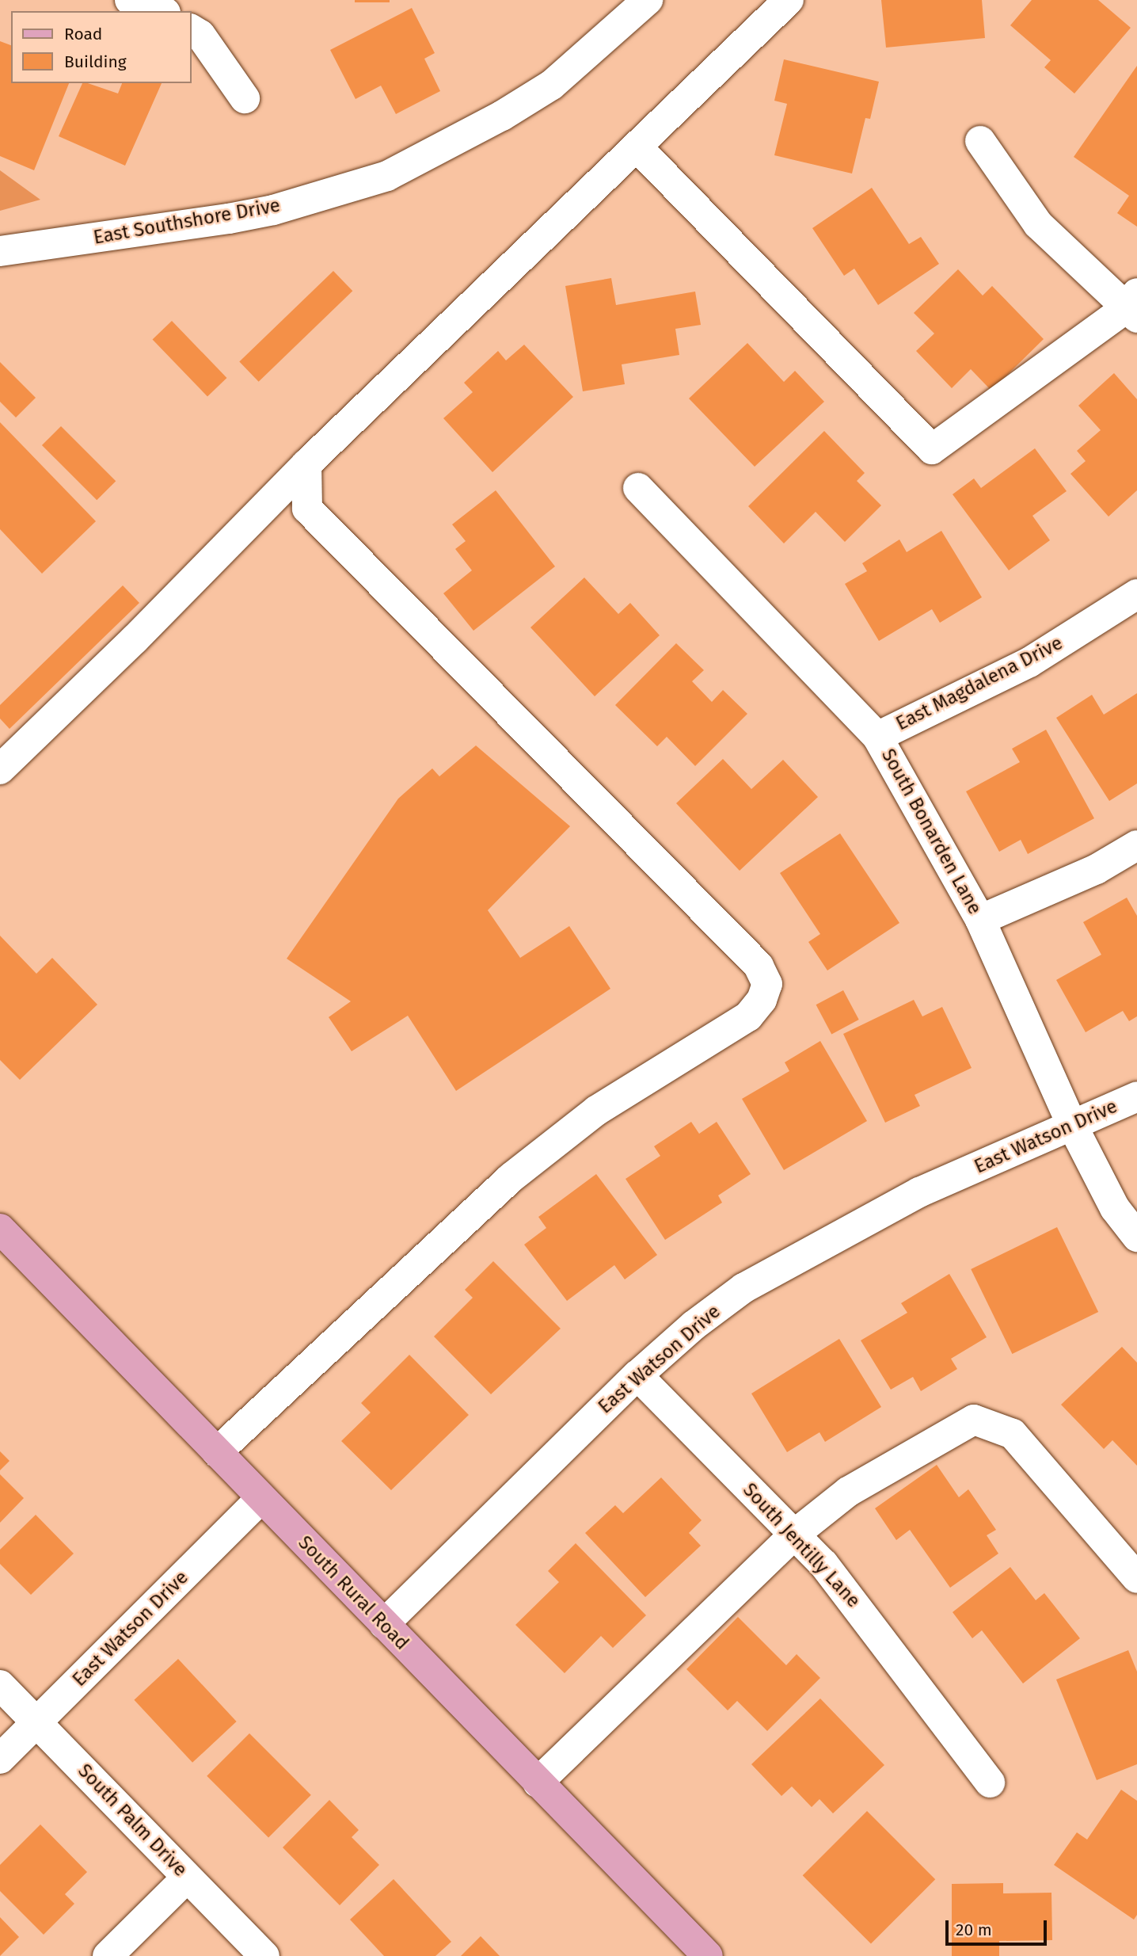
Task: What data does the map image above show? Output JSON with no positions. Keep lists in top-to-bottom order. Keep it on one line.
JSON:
{"streets":{"main road":["South Rural Road"],"street":["East Southshore Drive","East Magdalena Drive","South Bonarden Lane","East Watson Drive","South Jentilly Lane","South Palm Drive"]},"crossings":[["East Magdalena Drive","South Bonarden Lane"],["South Bonarden Lane","East Watson Drive"],["East Watson Drive","South Jentilly Lane"],["East Watson Drive","South Rural Road"],["East Watson Drive","South Palm Drive"]],"legend":["Road","Building"],"scale_bar":"20 m"}
